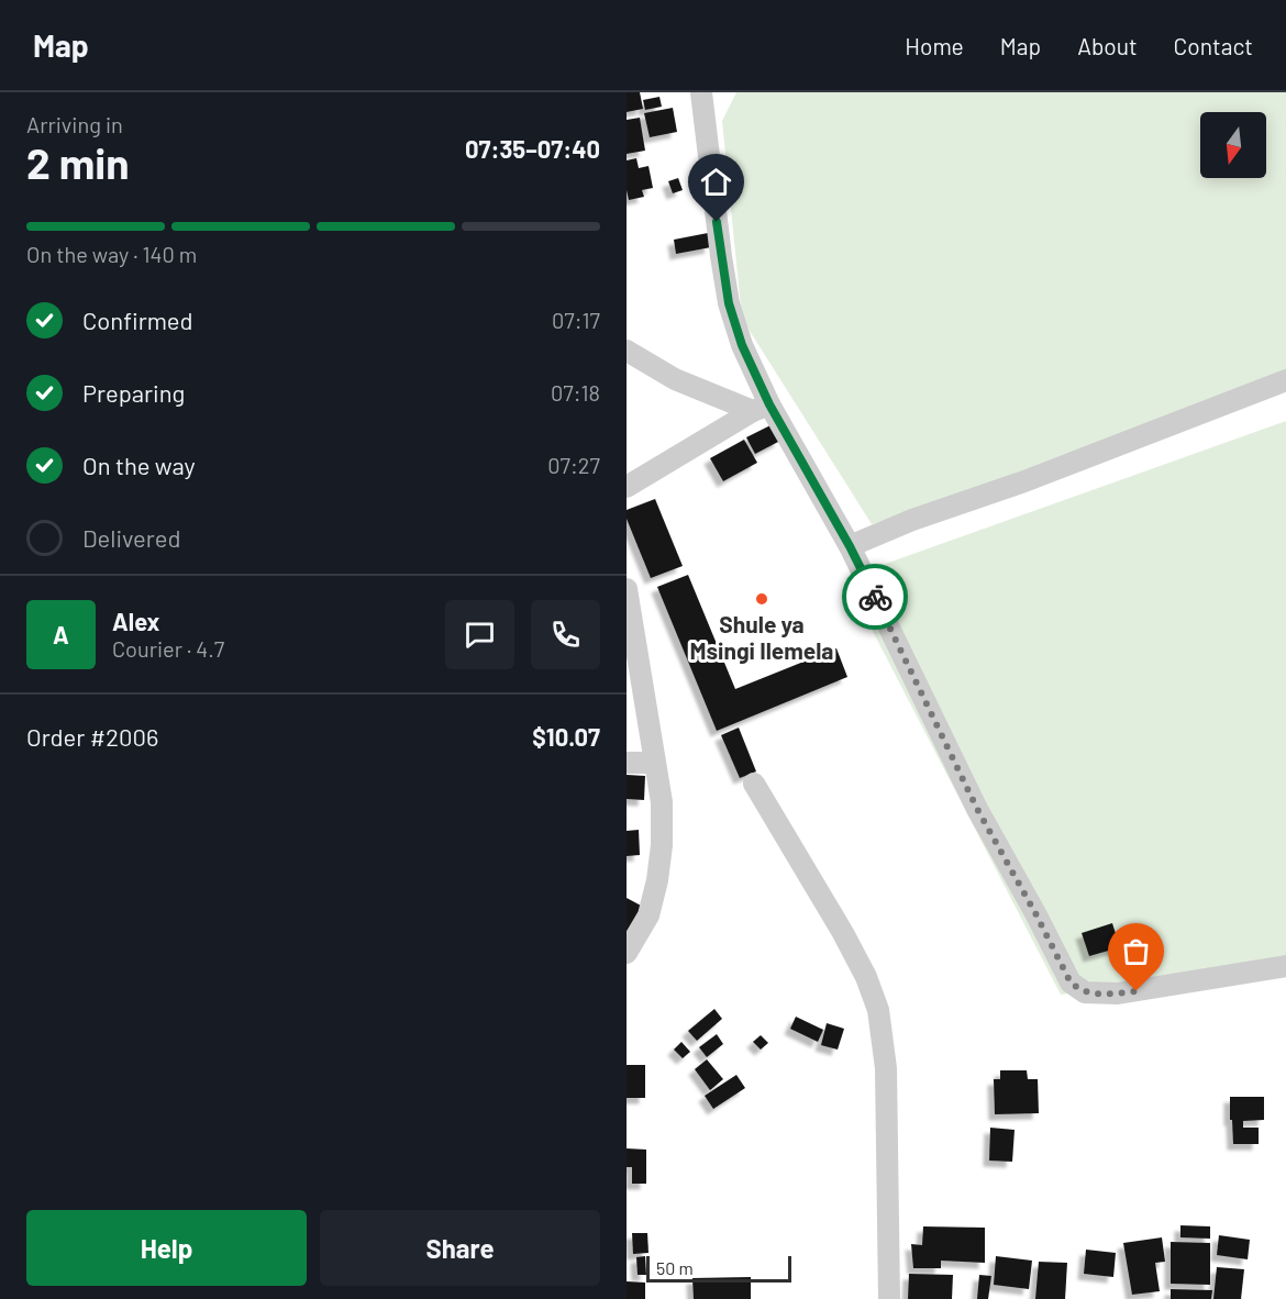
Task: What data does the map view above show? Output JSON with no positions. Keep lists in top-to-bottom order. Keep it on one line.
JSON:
{"places":["Shule ya Msingi Ilemela"],"scale_bar":"50 m","north":"bottom","page":{"header":"Map","nav":["Home","Map","About","Contact"],"heading":["2 min","Arriving in","07:35–07:40"],"panel":["Alex","Courier · 4.7","Order #2006","$10.07"],"bar":"On the way · 140 m","list":[["Confirmed","07:17"],["Preparing","07:18"],["On the way","07:27"],"Delivered"],"round":"A","buttons":["Help","Share"],"scale":"50 m"}}
